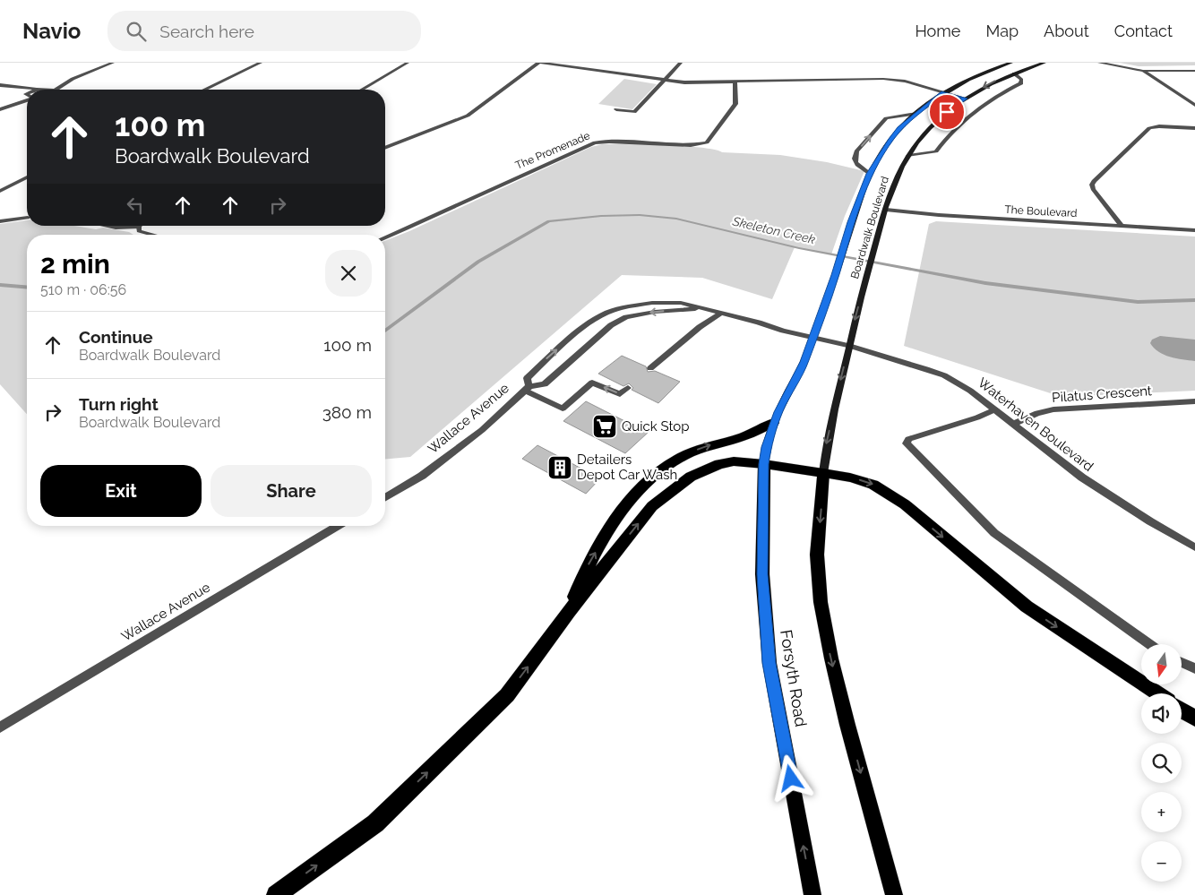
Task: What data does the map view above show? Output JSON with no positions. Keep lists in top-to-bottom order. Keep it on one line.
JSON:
{"streets":{"highway":["Forsyth Road"],"main road":["Boardwalk Boulevard"],"street":["The Promenade","The Boulevard","Pilatus Crescent","Wallace Avenue","Waterhaven Boulevard"]},"crossings":[["The Boulevard","Boardwalk Boulevard"],["Boardwalk Boulevard","Wallace Avenue"],["Boardwalk Boulevard","Waterhaven Boulevard"],["Boardwalk Boulevard","Forsyth Road"],["Pilatus Crescent","Waterhaven Boulevard"],["Wallace Avenue","Waterhaven Boulevard"]],"water":["Skeleton Creek"],"places":{"supermarket":["Quick Stop"],"building":["Detailers Depot Car Wash"]},"north":"bottom","page":{"header":"Navio","search":"Search here","nav":["Home","Map","About","Contact"],"turn":["100 m","Boardwalk Boulevard"],"heading":["2 min","510 m · 06:56"],"list":[{"name":"Continue","note":"Boardwalk Boulevard","value":"100 m"},{"name":"Turn right","note":"Boardwalk Boulevard","value":"380 m"}],"buttons":["Exit","Share"],"map_buttons":["+","−"]}}
